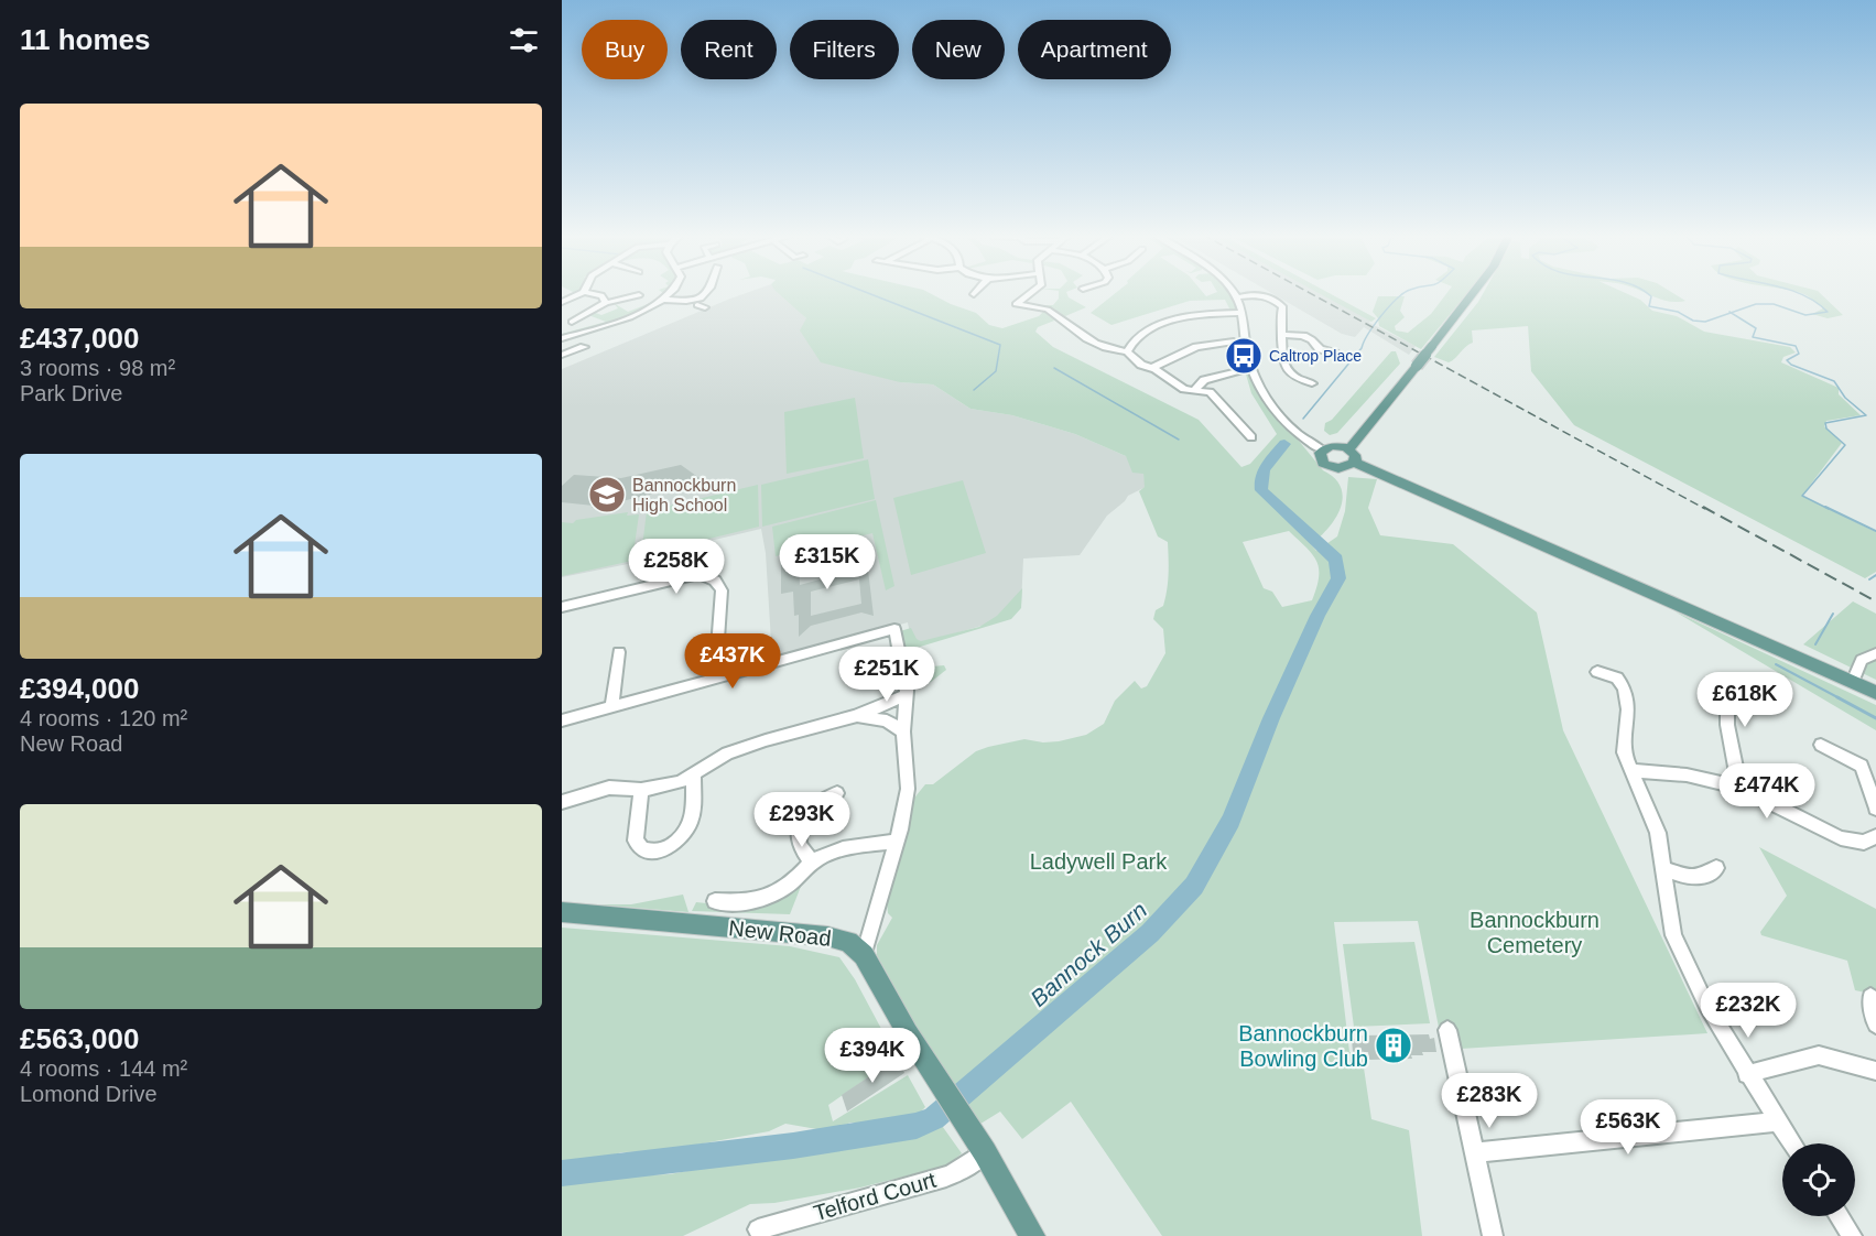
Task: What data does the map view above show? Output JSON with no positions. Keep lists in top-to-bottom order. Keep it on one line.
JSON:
{"streets":{"main road":["New Road"],"street":["Telford Court"]},"crossings":[["New Road","Telford Court"]],"water":["Bannock Burn"],"parks":["Ladywell Park","Bannockburn Cemetery"],"places":{"bus stop":["Caltrop Place"],"school or university":["Bannockburn High School"],"building":["Bannockburn Bowling Club"]},"page":{"heading":"11 homes","chip":["Buy","Rent","Filters","New","Apartment"],"list":[{"name":"£437,000","note":"3 rooms · 98 m² · Park Drive"},{"name":"£394,000","note":"4 rooms · 120 m² · New Road"},{"name":"£563,000","note":"4 rooms · 144 m² · Lomond Drive"}],"price":["£315K","£258K","£437K","£251K","£618K","£474K","£293K","£232K","£394K","£283K","£563K"]}}
